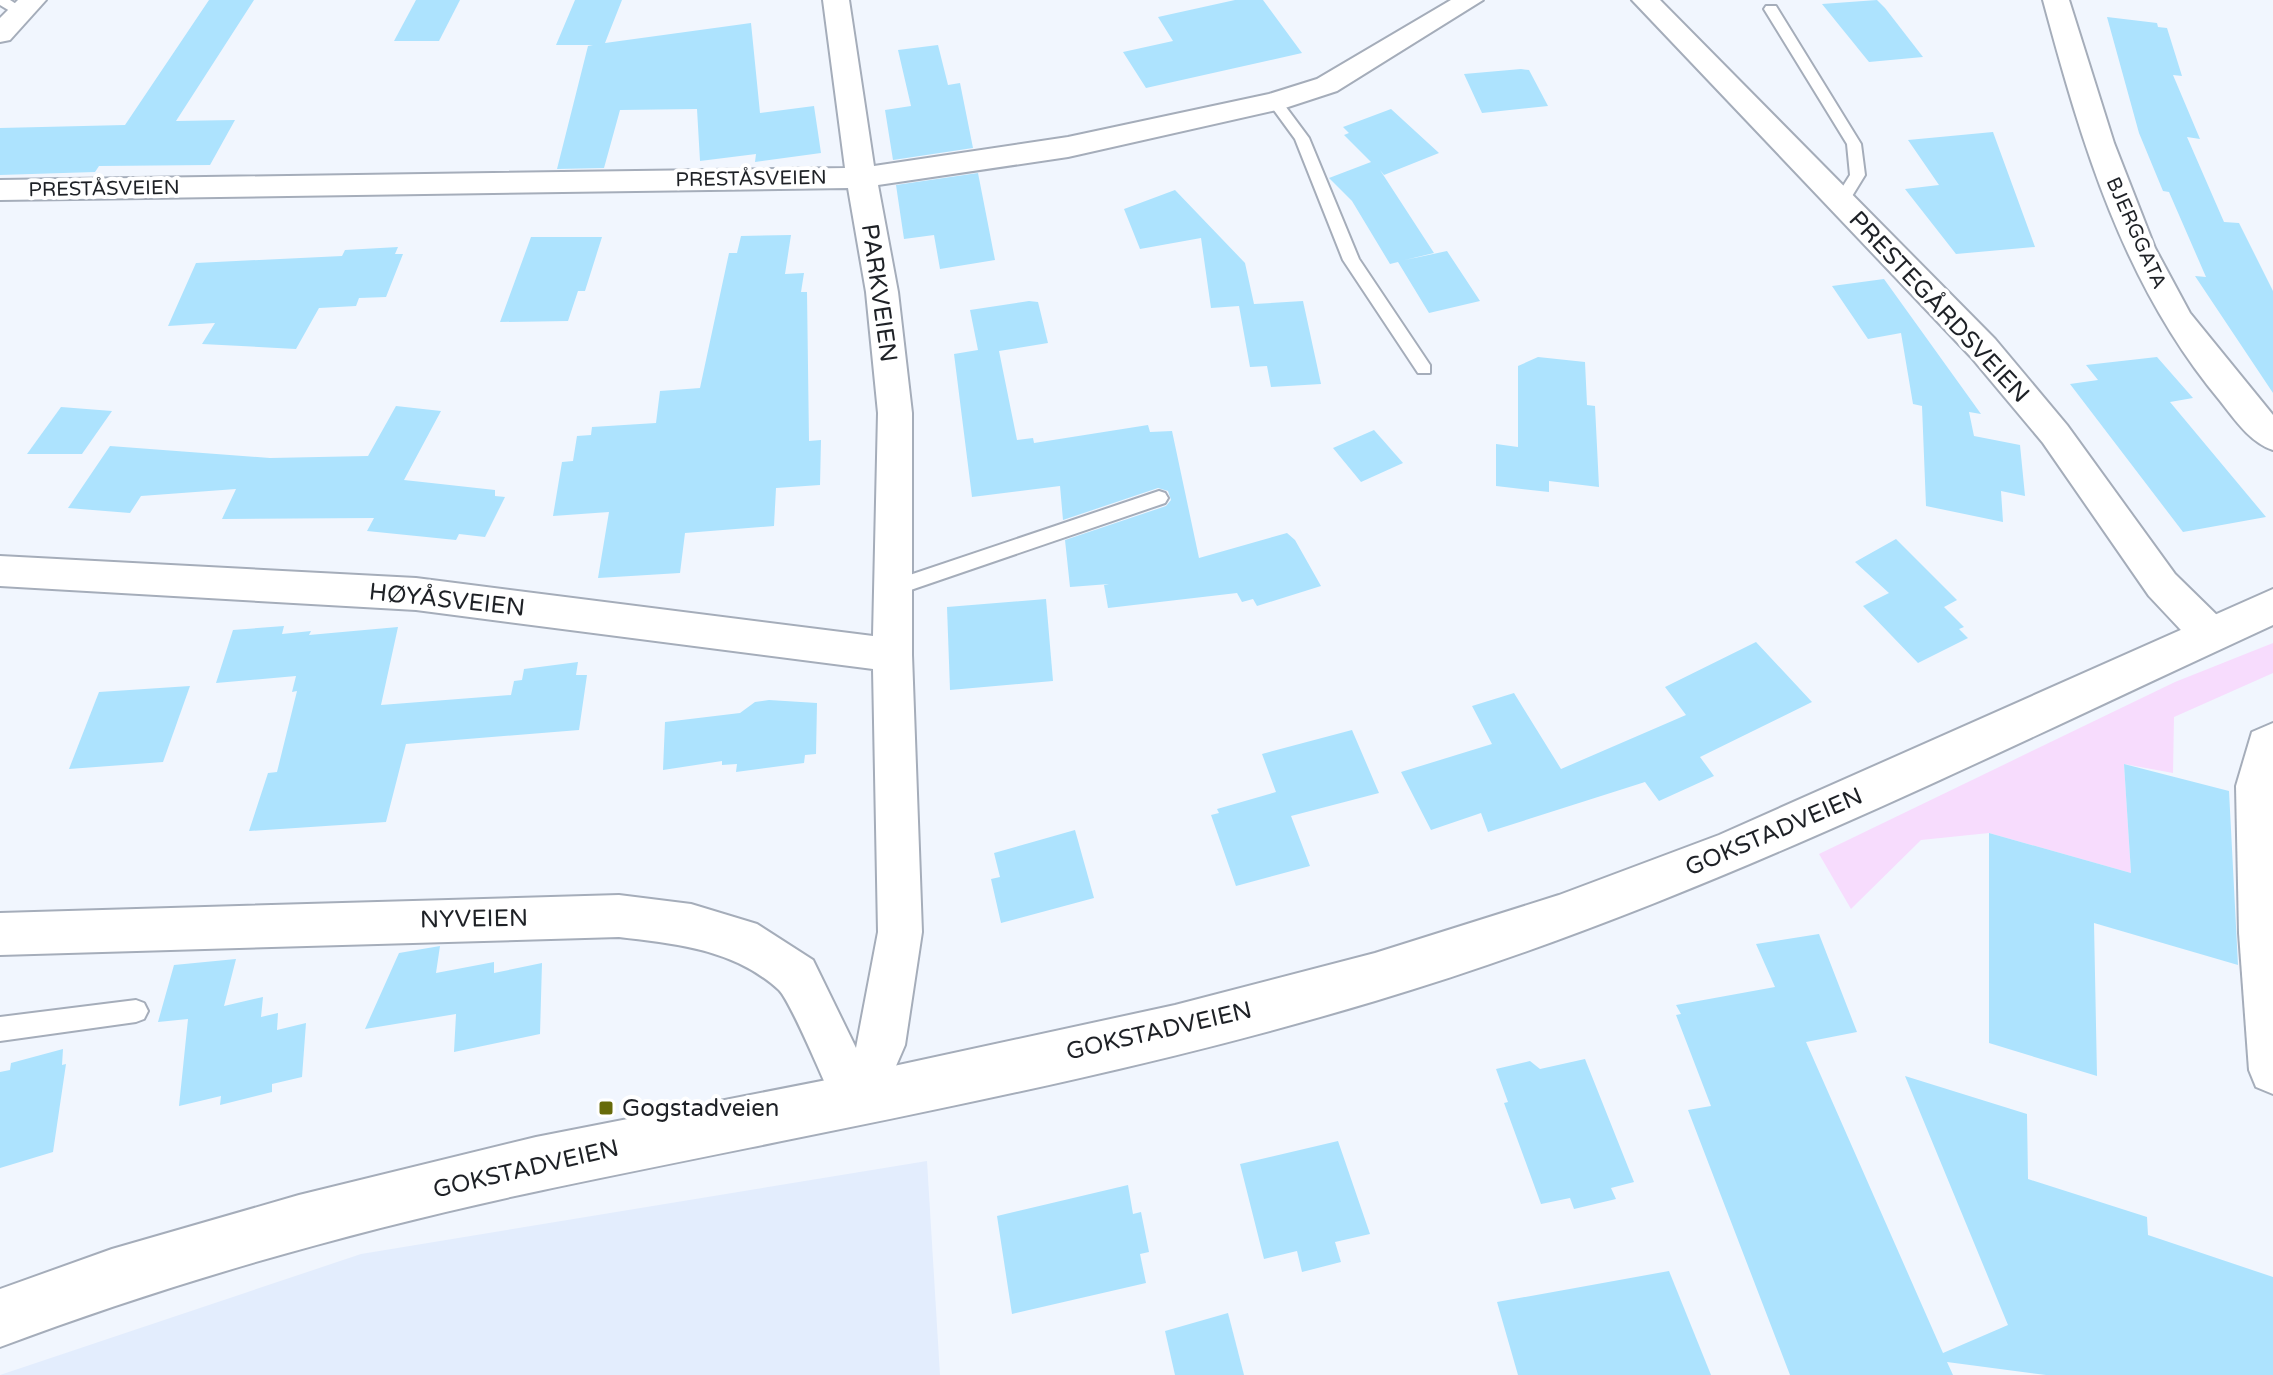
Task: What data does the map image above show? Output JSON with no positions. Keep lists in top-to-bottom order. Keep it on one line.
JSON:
{"streets":{"main road":["GOKSTADVEIEN"],"street":["PRESTÅSVEIEN","BJERGGATA","PARKVEIEN","PRESTEGÅRDSVEIEN","HØYÅSVEIEN","NYVEIEN"]},"crossings":[["PRESTÅSVEIEN","PARKVEIEN"],["PARKVEIEN","HØYÅSVEIEN"],["PARKVEIEN","GOKSTADVEIEN"],["PARKVEIEN","NYVEIEN"],["PRESTEGÅRDSVEIEN","GOKSTADVEIEN"],["GOKSTADVEIEN","NYVEIEN"]],"places":{"transit":["Gogstadveien"]}}
